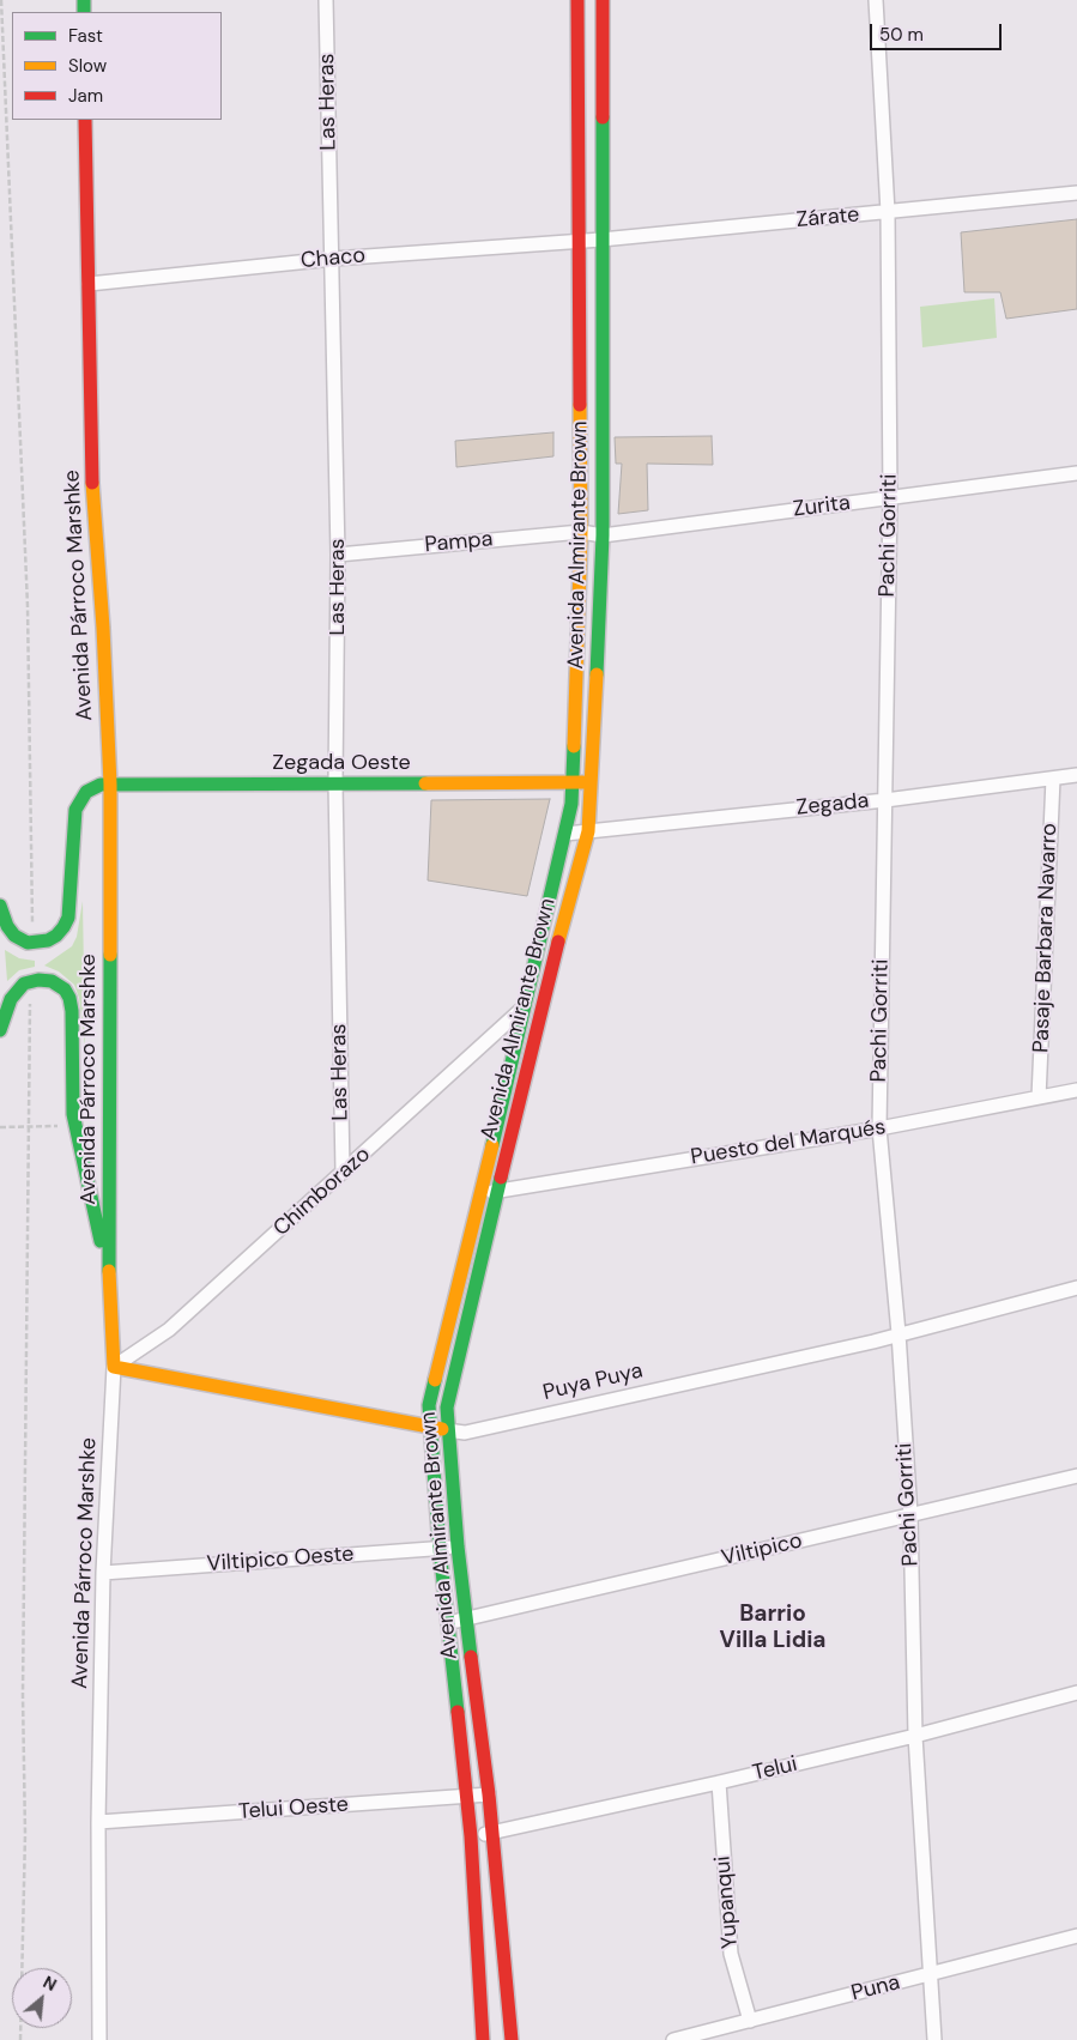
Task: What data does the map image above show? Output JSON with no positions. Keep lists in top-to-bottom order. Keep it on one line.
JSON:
{"streets":{"main road":["Avenida Almirante Brown","Avenida Párroco Marshke","Zegada Oeste","Puya Puya"],"street":["Las Heras","Zárate","Chaco","Zurita","Pachi Gorriti","Pampa","Zegada","Pasaje Barbara Navarro","Puesto del Marqués","Chimborazo","Viltipico","Viltipico Oeste","Telui","Telui Oeste","Yupanqui","Puna"]},"crossings":[["Las Heras","Chaco"],["Las Heras","Pampa"],["Las Heras","Zegada Oeste"],["Las Heras","Chimborazo"],["Zárate","Chaco"],["Zárate","Pachi Gorriti"],["Zárate","Avenida Almirante Brown"],["Chaco","Avenida Almirante Brown"],["Chaco","Avenida Párroco Marshke"],["Zurita","Pachi Gorriti"],["Zurita","Pampa"],["Zurita","Avenida Almirante Brown"],["Pachi Gorriti","Zegada"],["Pachi Gorriti","Puesto del Marqués"],["Pachi Gorriti","Puya Puya"],["Pachi Gorriti","Viltipico"],["Pachi Gorriti","Telui"],["Pachi Gorriti","Puna"],["Pampa","Avenida Almirante Brown"],["Avenida Almirante Brown","Zegada Oeste"],["Avenida Almirante Brown","Zegada"],["Avenida Almirante Brown","Puesto del Marqués"],["Avenida Almirante Brown","Chimborazo"],["Avenida Almirante Brown","Puya Puya"],["Avenida Almirante Brown","Viltipico"],["Avenida Almirante Brown","Viltipico Oeste"],["Avenida Almirante Brown","Telui"],["Avenida Almirante Brown","Telui Oeste"],["Avenida Párroco Marshke","Zegada Oeste"],["Avenida Párroco Marshke","Chimborazo"],["Avenida Párroco Marshke","Puya Puya"],["Avenida Párroco Marshke","Viltipico Oeste"],["Avenida Párroco Marshke","Telui Oeste"],["Zegada","Pasaje Barbara Navarro"],["Pasaje Barbara Navarro","Puesto del Marqués"],["Chimborazo","Puya Puya"],["Telui","Yupanqui"],["Yupanqui","Puna"]],"districts":["Barrio Villa Lidia"],"legend":["Fast","Slow","Jam"],"scale_bar":"50 m","north":"top right"}
